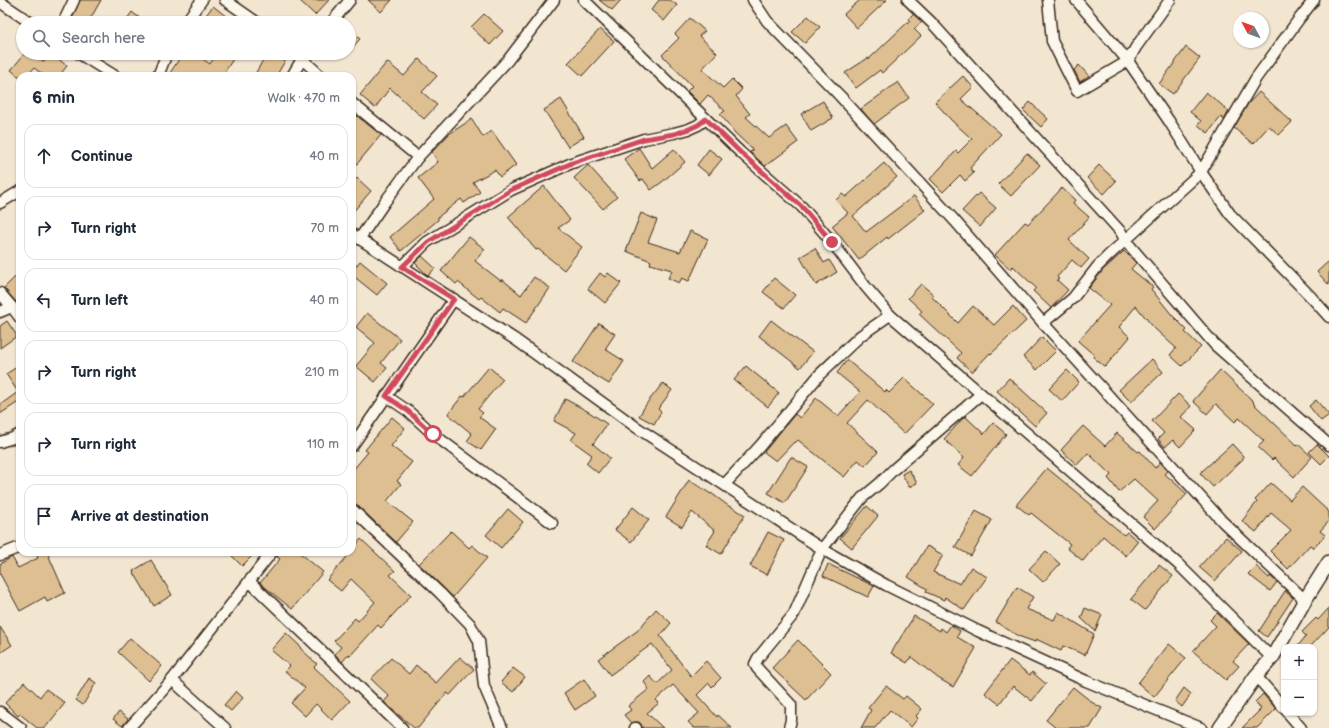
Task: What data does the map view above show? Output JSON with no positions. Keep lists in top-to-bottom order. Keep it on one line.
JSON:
{"north":"top left","page":{"search":"Search here","heading":["6 min","Walk · 470 m"],"list":[["Continue","40 m"],["Turn right","70 m"],["Turn left","40 m"],["Turn right","210 m"],["Turn right","110 m"],"Arrive at destination"],"map_buttons":["+","−"]}}
